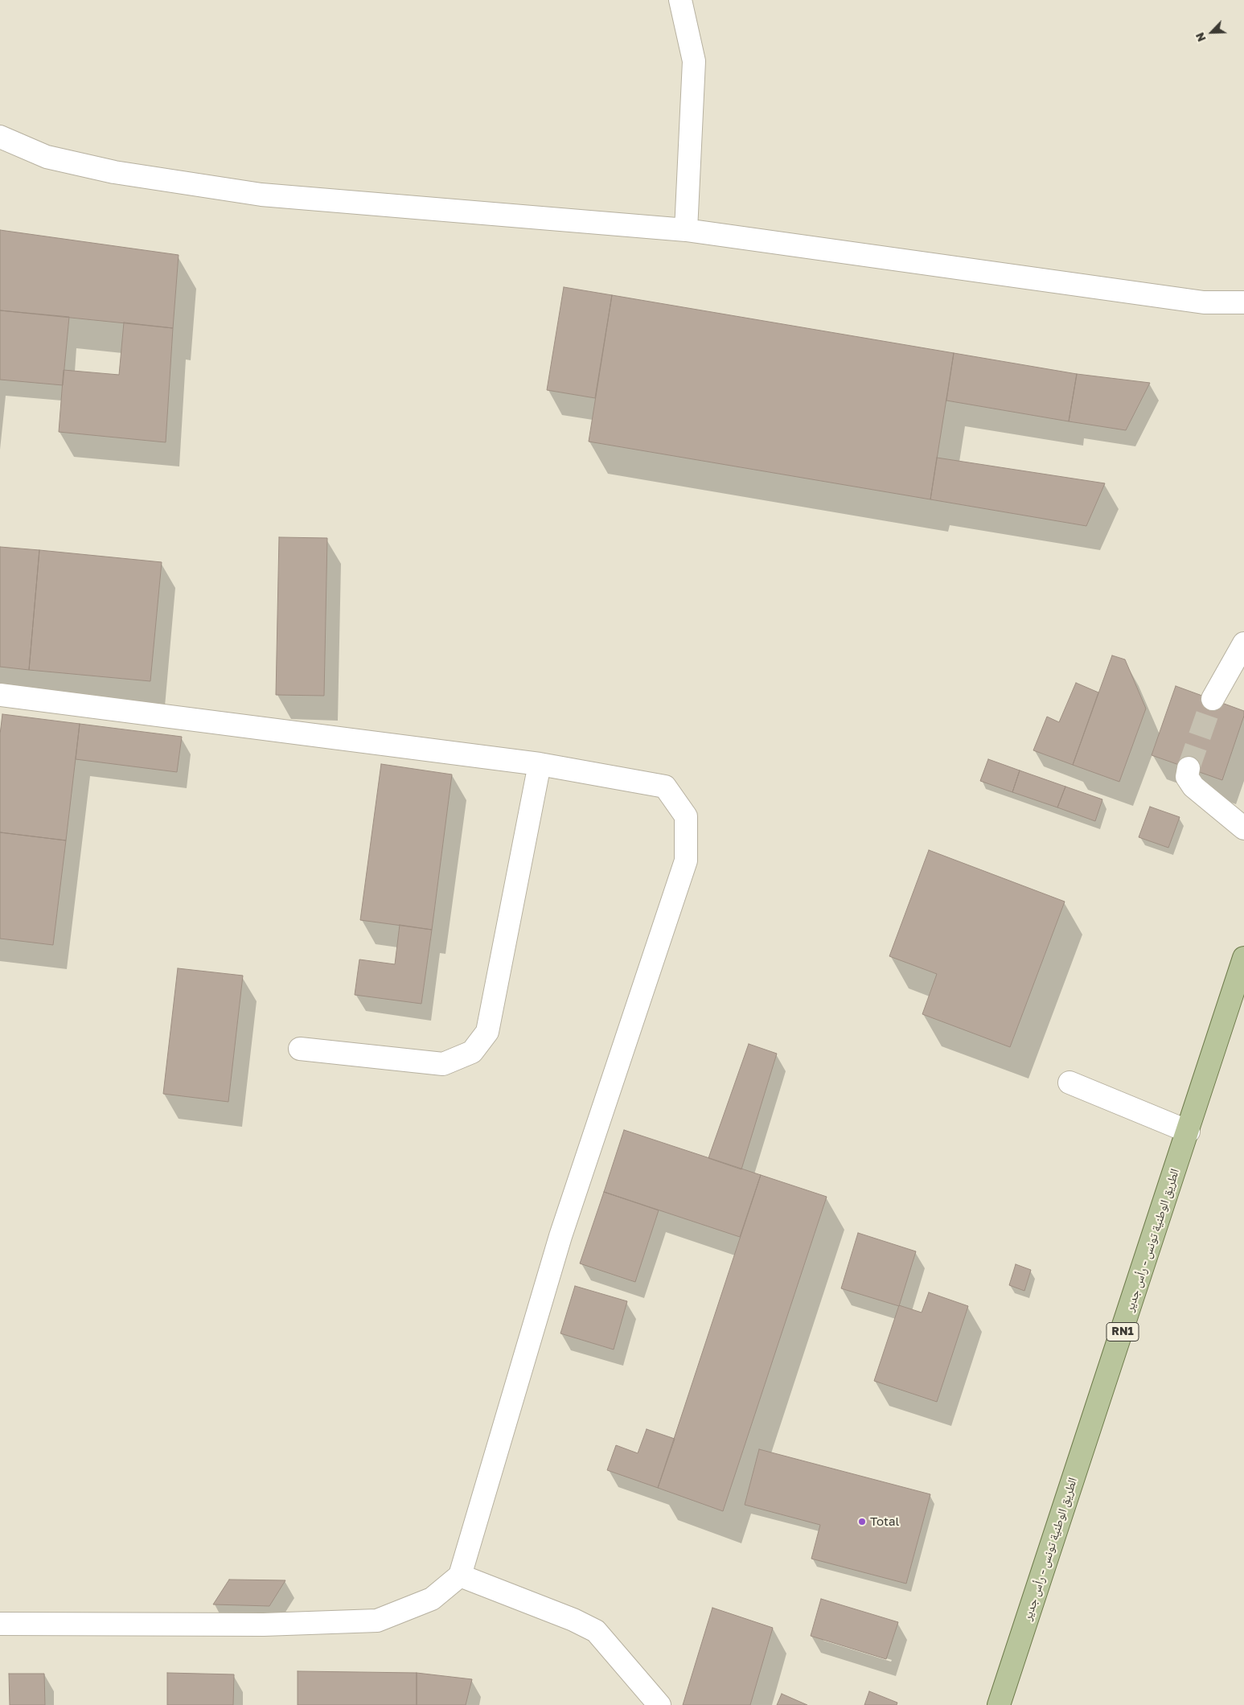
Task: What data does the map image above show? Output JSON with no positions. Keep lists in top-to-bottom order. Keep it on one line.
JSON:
{"streets":{"main road":["الطريق الوطنية تونس - رأس جدير","RN1"]},"places":["Total"],"north":"bottom left"}
